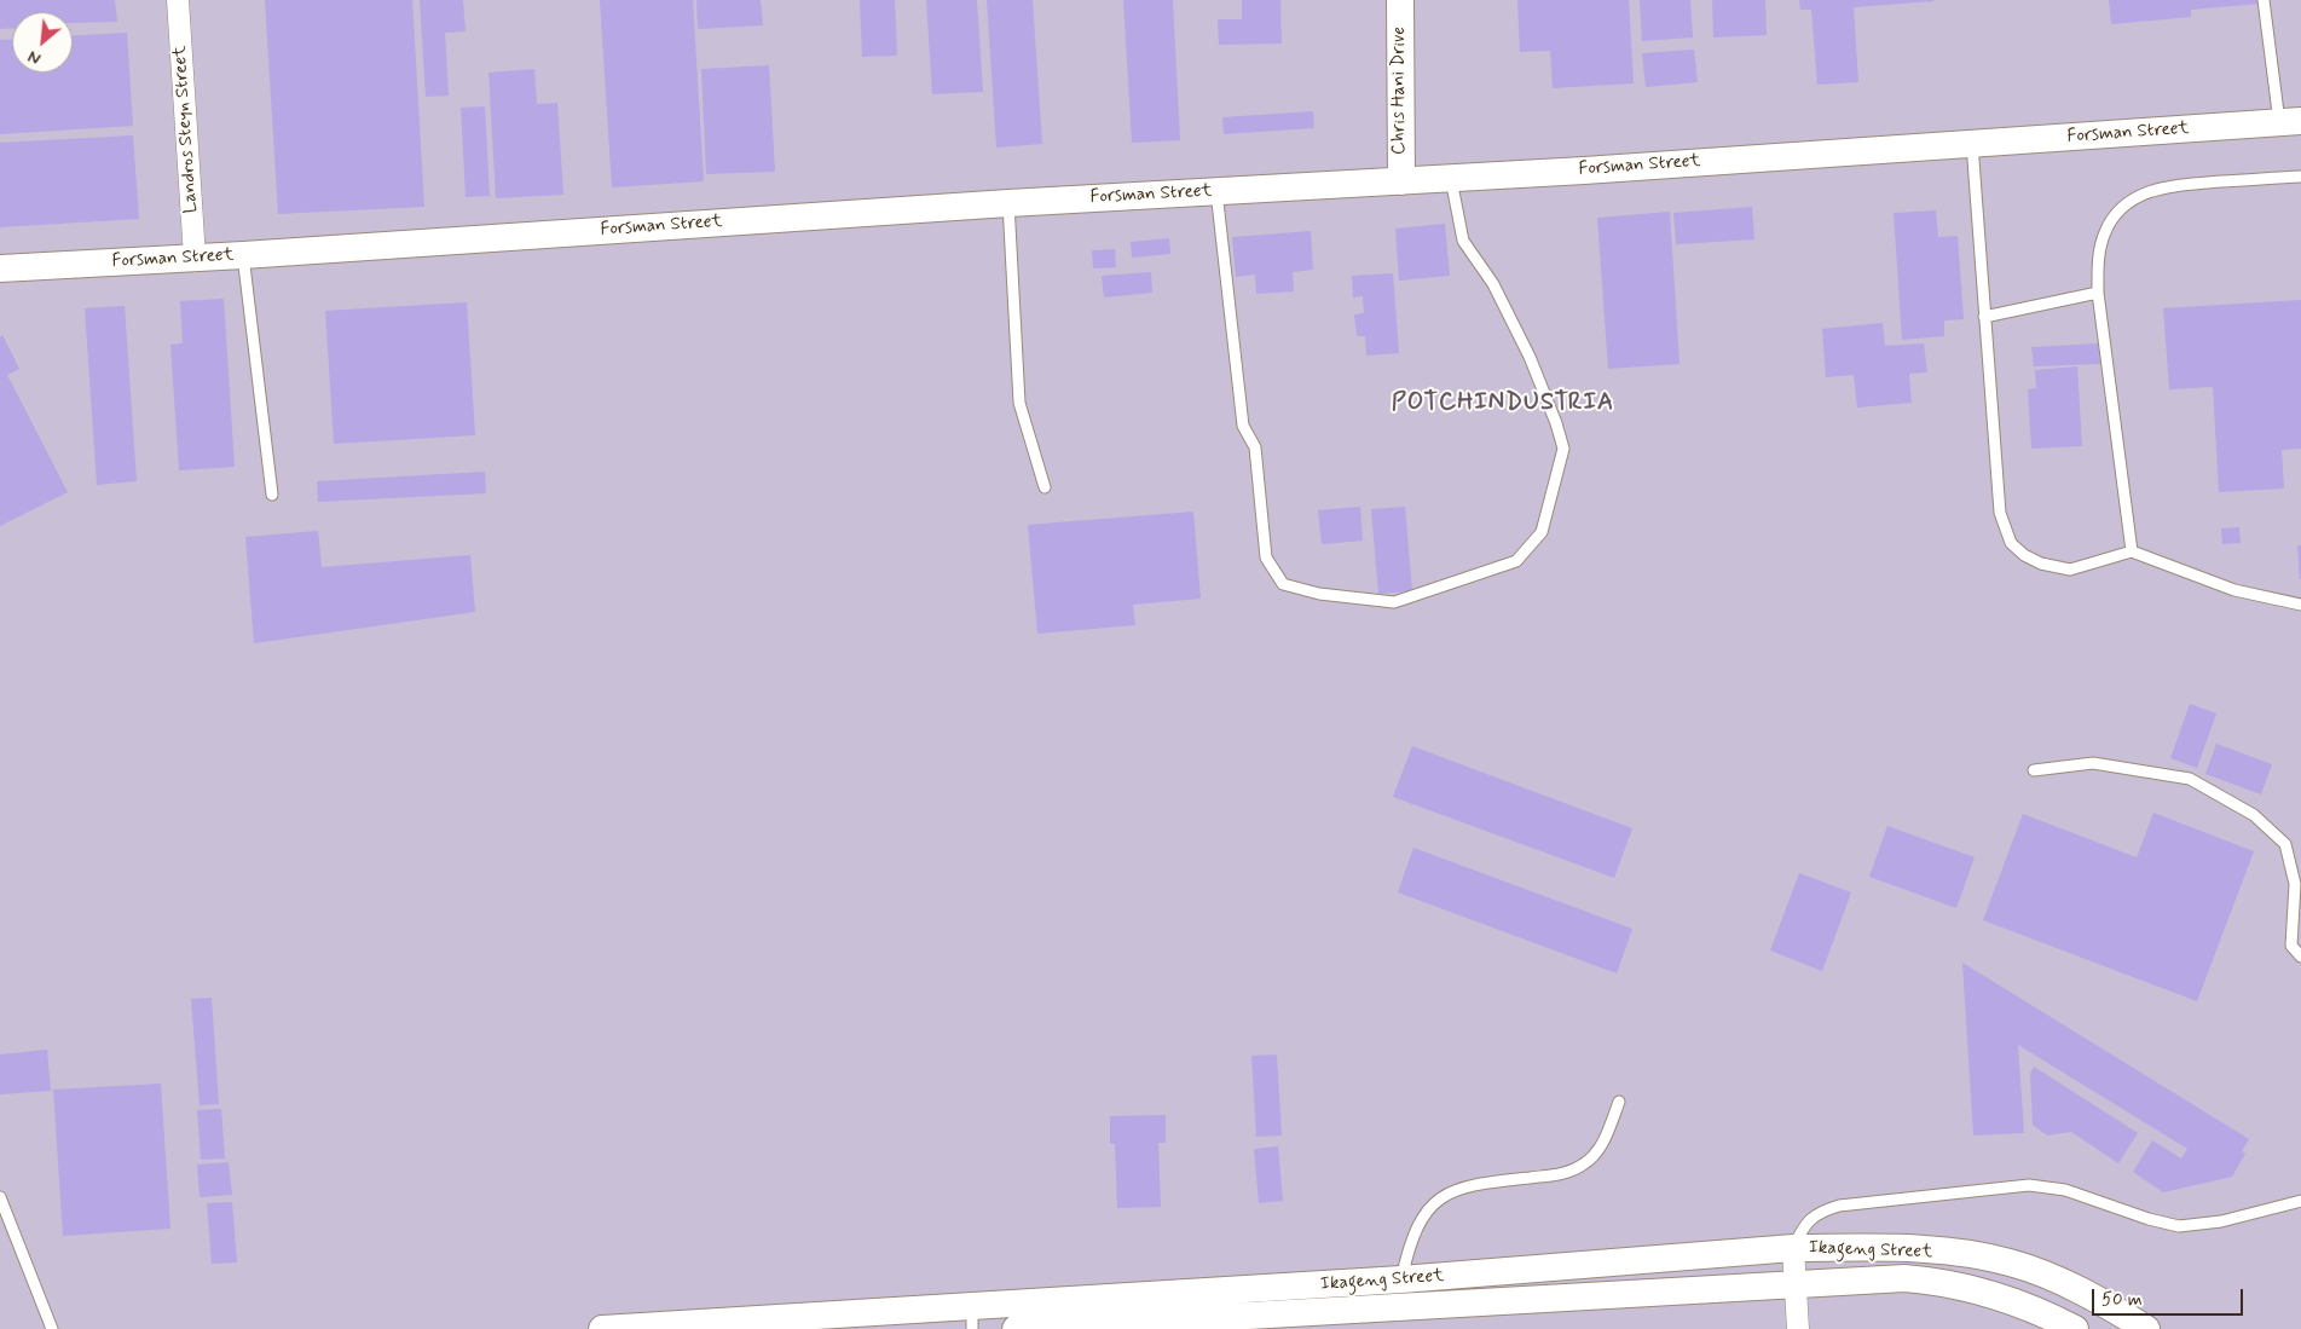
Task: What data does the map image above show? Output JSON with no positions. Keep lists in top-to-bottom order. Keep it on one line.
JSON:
{"streets":{"street":["Chris Hani Drive","Landros Steyn Street","Forsman Street","Ikageng Street"]},"crossings":[["Chris Hani Drive","Forsman Street"],["Landros Steyn Street","Forsman Street"]],"districts":["POTCHINDUSTRIA"],"scale_bar":"50 m","north":"bottom left"}
